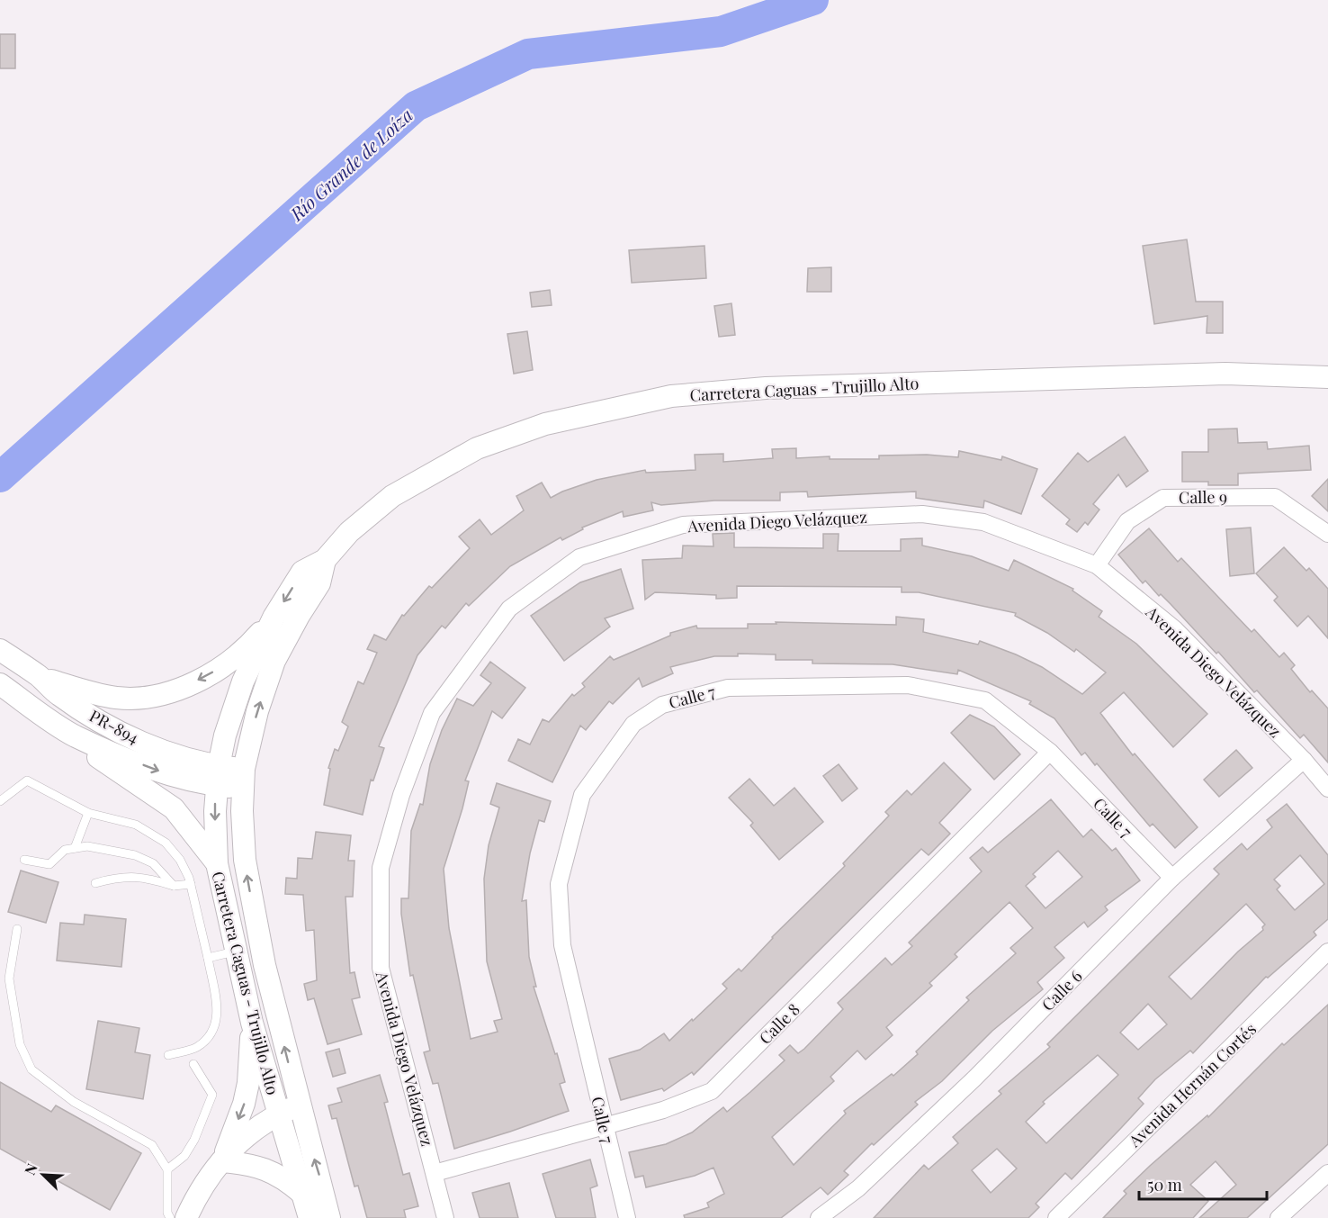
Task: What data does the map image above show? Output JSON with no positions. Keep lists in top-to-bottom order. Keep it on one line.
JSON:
{"streets":{"street":["Carretera Caguas - Trujillo Alto","Calle 9","Avenida Diego Velázquez","Calle 7","PR-894","Calle 6","Calle 8","Avenida Hernán Cortés"]},"crossings":[["Carretera Caguas - Trujillo Alto","PR-894"],["Calle 9","Avenida Diego Velázquez"],["Avenida Diego Velázquez","Calle 6"],["Avenida Diego Velázquez","Calle 8"],["Calle 7","Calle 6"],["Calle 7","Calle 8"]],"water":["Río Grande de Loíza"],"scale_bar":"50 m","north":"top left"}
